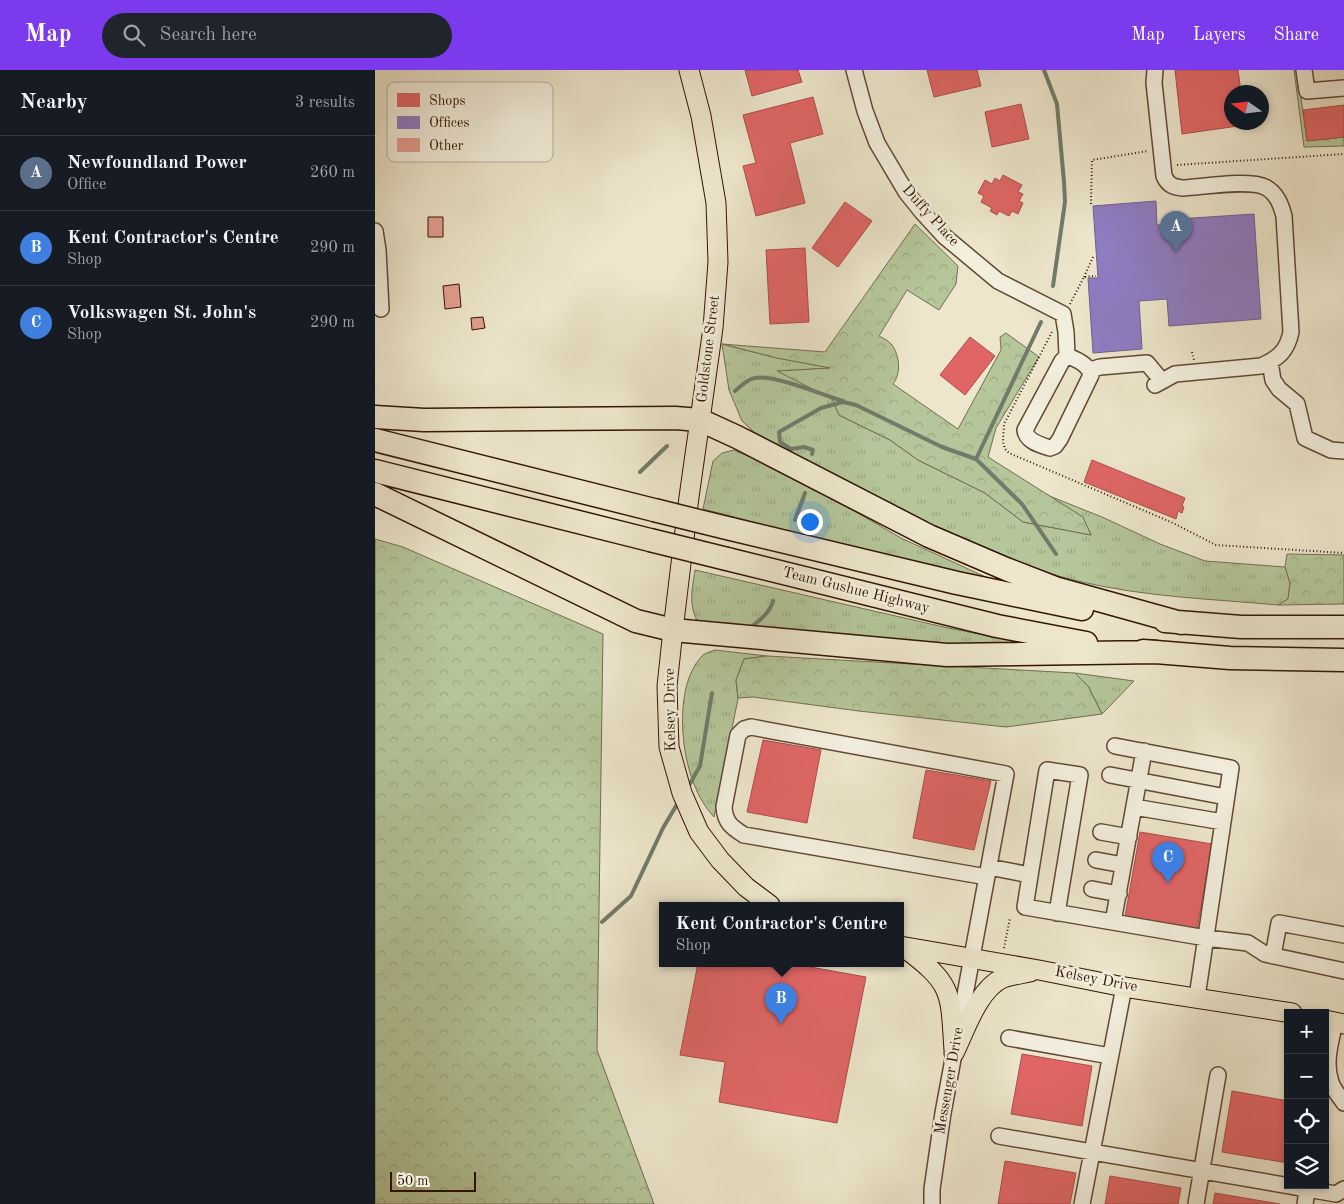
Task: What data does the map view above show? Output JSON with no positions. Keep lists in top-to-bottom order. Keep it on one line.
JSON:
{"streets":{"highway":["Team Gushue Highway"],"main road":["Goldstone Street","Kelsey Drive"],"street":["Duffy Place","Messenger Drive"]},"crossings":[["Goldstone Street","Kelsey Drive"],["Kelsey Drive","Messenger Drive"]],"legend":["Shops","Offices","Other"],"scale_bar":"50 m","north":"left","page":{"header":"Map","search":"Search here","nav":["Map","Layers","Share"],"heading":["Nearby","3 results"],"list":[{"mark":"A","name":"Newfoundland Power","note":"Office","value":"260 m"},{"mark":"B","name":"Kent Contractor's Centre","note":"Shop","value":"290 m"},{"mark":"C","name":"Volkswagen St. John's","note":"Shop","value":"290 m"}],"pins":["A","C","B"],"popup":["Kent Contractor's Centre","Shop"],"map_buttons":["+","−"],"scale":"50 m"}}
